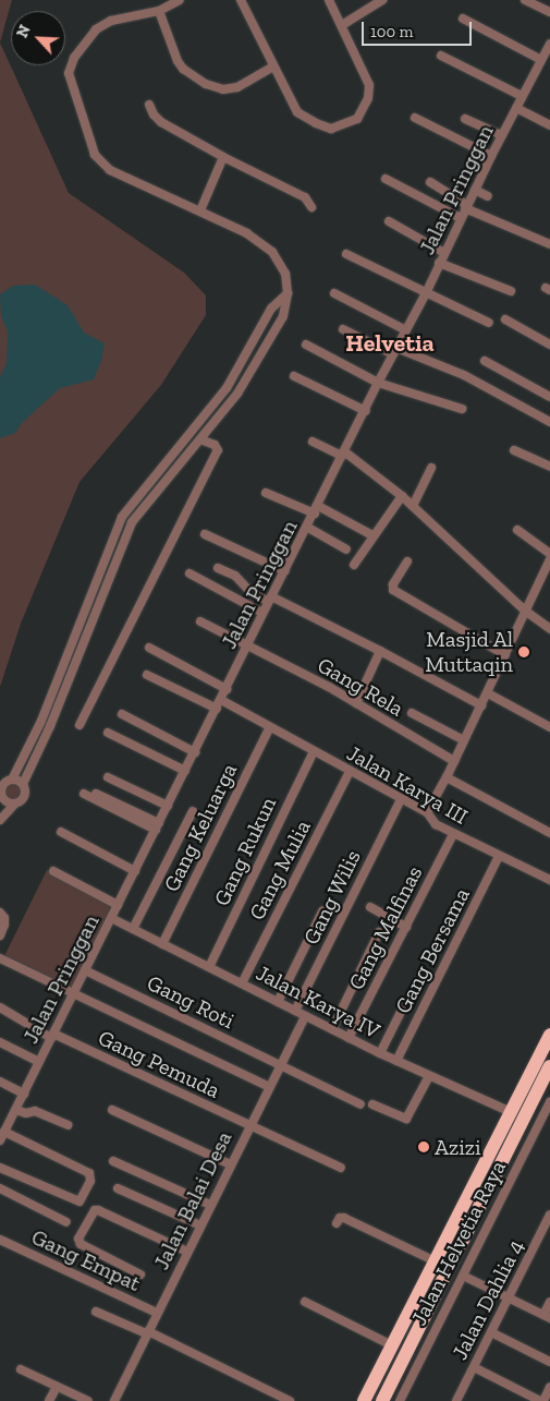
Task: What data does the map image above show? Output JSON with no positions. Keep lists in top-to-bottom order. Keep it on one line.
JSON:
{"streets":{"street":["Jalan Pringgan","Gang Rela","Jalan Karya III","Gang Keluarga","Gang Rukun","Gang Mulia","Gang Wilis","Gang Malfinas","Gang Bersama","Gang Roti","Jalan Karya IV","Gang Pemuda","Jalan Balai Desa","Jalan Helvetia Raya","Gang Empat","Jalan Dahlia 4"]},"crossings":[["Jalan Pringgan","Gang Rela"],["Jalan Pringgan","Jalan Karya III"],["Jalan Pringgan","Gang Roti"],["Jalan Pringgan","Jalan Karya IV"],["Jalan Pringgan","Gang Pemuda"],["Jalan Karya III","Gang Keluarga"],["Jalan Karya III","Gang Rukun"],["Jalan Karya III","Gang Mulia"],["Jalan Karya III","Gang Wilis"],["Jalan Karya III","Gang Malfinas"],["Jalan Karya III","Gang Bersama"],["Gang Keluarga","Jalan Karya IV"],["Gang Rukun","Jalan Karya IV"],["Gang Mulia","Jalan Karya IV"],["Gang Wilis","Jalan Karya IV"],["Gang Malfinas","Jalan Karya IV"],["Gang Bersama","Jalan Karya IV"],["Gang Roti","Jalan Balai Desa"],["Jalan Karya IV","Jalan Balai Desa"],["Gang Pemuda","Jalan Balai Desa"],["Jalan Balai Desa","Gang Empat"]],"districts":["Helvetia"],"places":["Masjid Al Muttaqin","Azizi"],"scale_bar":"100 m","north":"top left"}
